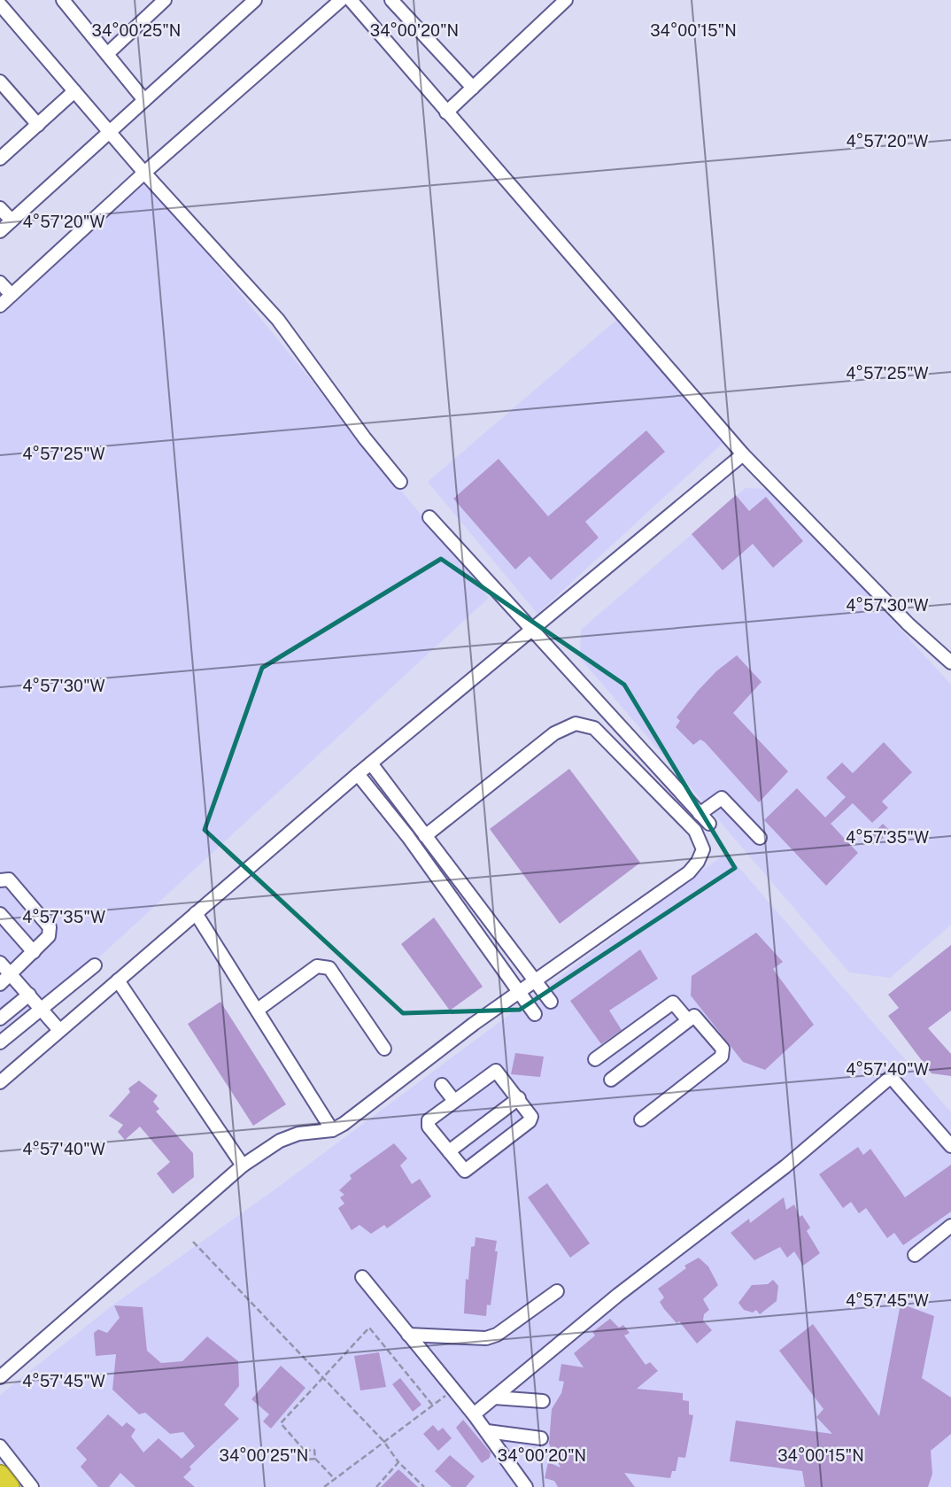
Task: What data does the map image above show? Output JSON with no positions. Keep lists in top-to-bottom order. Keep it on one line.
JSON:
{"coordinates":["34°00'25\"N","34°00'20\"N","34°00'15\"N","4°57'20\"W","4°57'25\"W","4°57'30\"W","4°57'35\"W","4°57'40\"W","4°57'45\"W"]}
